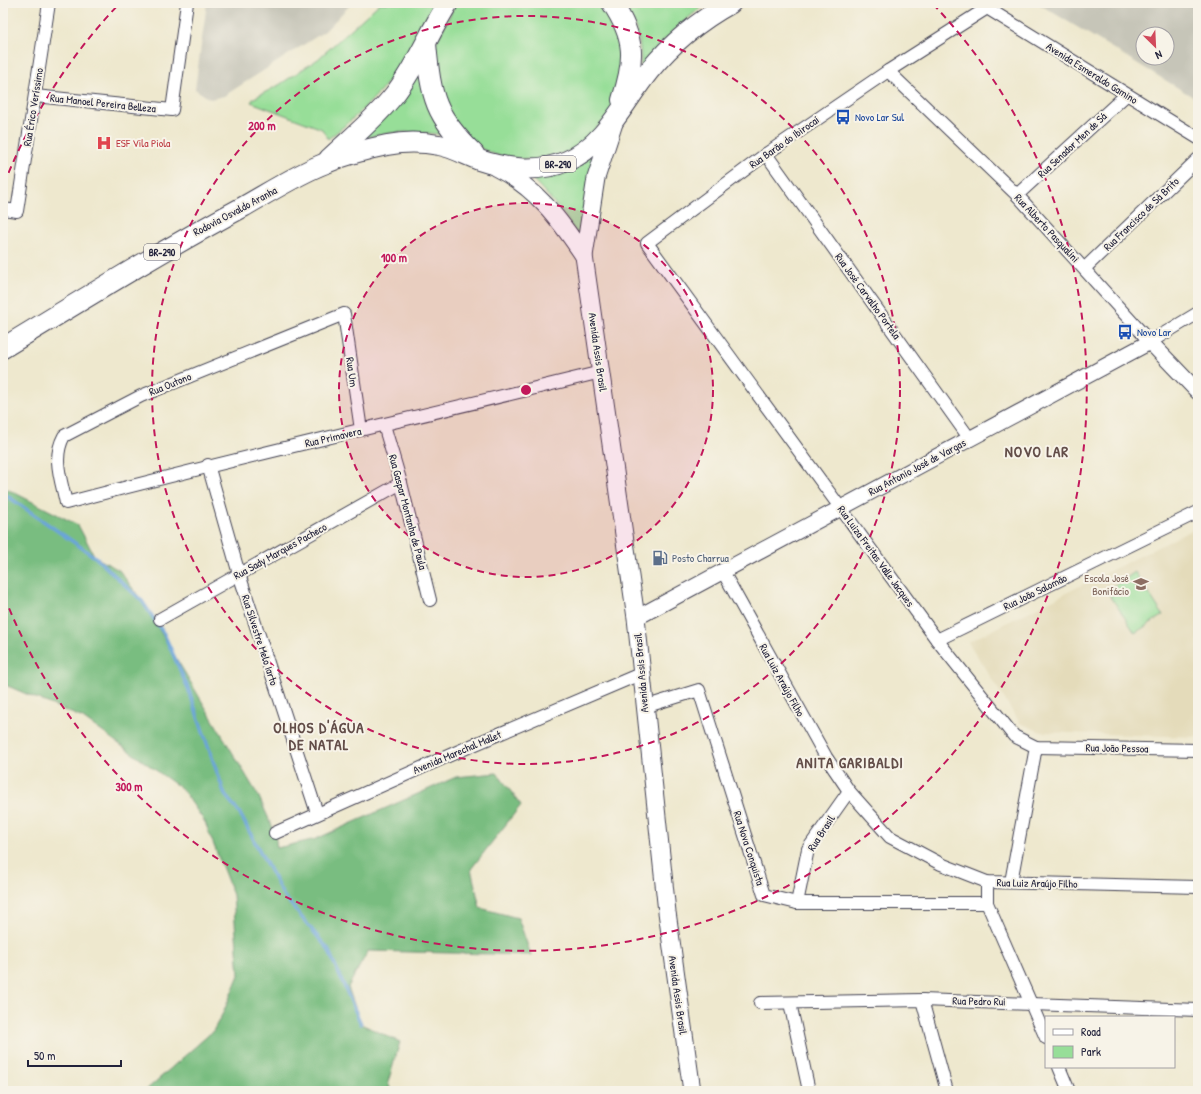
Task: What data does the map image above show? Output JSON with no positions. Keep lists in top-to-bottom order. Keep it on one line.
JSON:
{"streets":{"highway":["BR-290","Rodovia Osvaldo Aranha"],"main road":["Avenida Assis Brasil"],"street":["Avenida Esmeraldo Gamino","Rua Manoel Pereira Belleza","Rua Érico Veríssimo","Rua Barão do Ibirocaí","Rua Senador Men de Sá","Rua Francisco de Sá Brito","Rua Alberto Pasqualini","Rua José Carvalho Portela","Rua Um","Rua Outono","Rua Primavera","Rua Antonio José de Vargas","Rua Gaspar Montanha de Paula","Rua Sady Marques Pacheco","Rua Luiza Freitas Valle Jacques","Rua João Salomão","Rua Silvestre Melo Iarto","Rua Luiz Araújo Filho","Rua João Pessoa","Avenida Marechal Mallet","Rua Brasil","Rua Nova Conquista","Rua Pedro Rui"]},"crossings":[["Avenida Esmeraldo Gamino","Rua Barão do Ibirocaí"],["Avenida Esmeraldo Gamino","Rua Senador Men de Sá"],["Rua Manoel Pereira Belleza","Rua Érico Veríssimo"],["Rua Barão do Ibirocaí","Rua Alberto Pasqualini"],["Rua Barão do Ibirocaí","Rua José Carvalho Portela"],["Rua Barão do Ibirocaí","Rua Luiza Freitas Valle Jacques"],["Rua Senador Men de Sá","Rua Alberto Pasqualini"],["BR-290","Rodovia Osvaldo Aranha"],["BR-290","Avenida Assis Brasil"],["Rua Francisco de Sá Brito","Rua Alberto Pasqualini"],["Rua Alberto Pasqualini","Rua Antonio José de Vargas"],["Rua José Carvalho Portela","Rua Antonio José de Vargas"],["Avenida Assis Brasil","Rua Primavera"],["Avenida Assis Brasil","Rua Antonio José de Vargas"],["Avenida Assis Brasil","Avenida Marechal Mallet"],["Avenida Assis Brasil","Rua Nova Conquista"],["Rua Um","Rua Outono"],["Rua Um","Rua Primavera"],["Rua Outono","Rua Primavera"],["Rua Primavera","Rua Gaspar Montanha de Paula"],["Rua Primavera","Rua Silvestre Melo Iarto"],["Rua Antonio José de Vargas","Rua Luiza Freitas Valle Jacques"],["Rua Antonio José de Vargas","Rua Luiz Araújo Filho"],["Rua Gaspar Montanha de Paula","Rua Sady Marques Pacheco"],["Rua Sady Marques Pacheco","Rua Silvestre Melo Iarto"],["Rua Luiza Freitas Valle Jacques","Rua João Salomão"],["Rua Luiza Freitas Valle Jacques","Rua João Pessoa"],["Rua Silvestre Melo Iarto","Avenida Marechal Mallet"],["Rua Luiz Araújo Filho","Rua Brasil"],["Rua Brasil","Rua Nova Conquista"]],"districts":["NOVO LAR","OLHOS D'ÁGUA DE NATAL","ANITA GARIBALDI"],"places":{"bus stop":["Novo Lar Sul","Novo Lar"],"hospital":["ESF Vila Piola"],"fuel station":["Posto Charrua"],"school or university":["Escola José Bonifácio"]},"legend":["Road","Park"],"scale_bar":"50 m","north":"bottom right","rings":["200 m","100 m","300 m"]}
